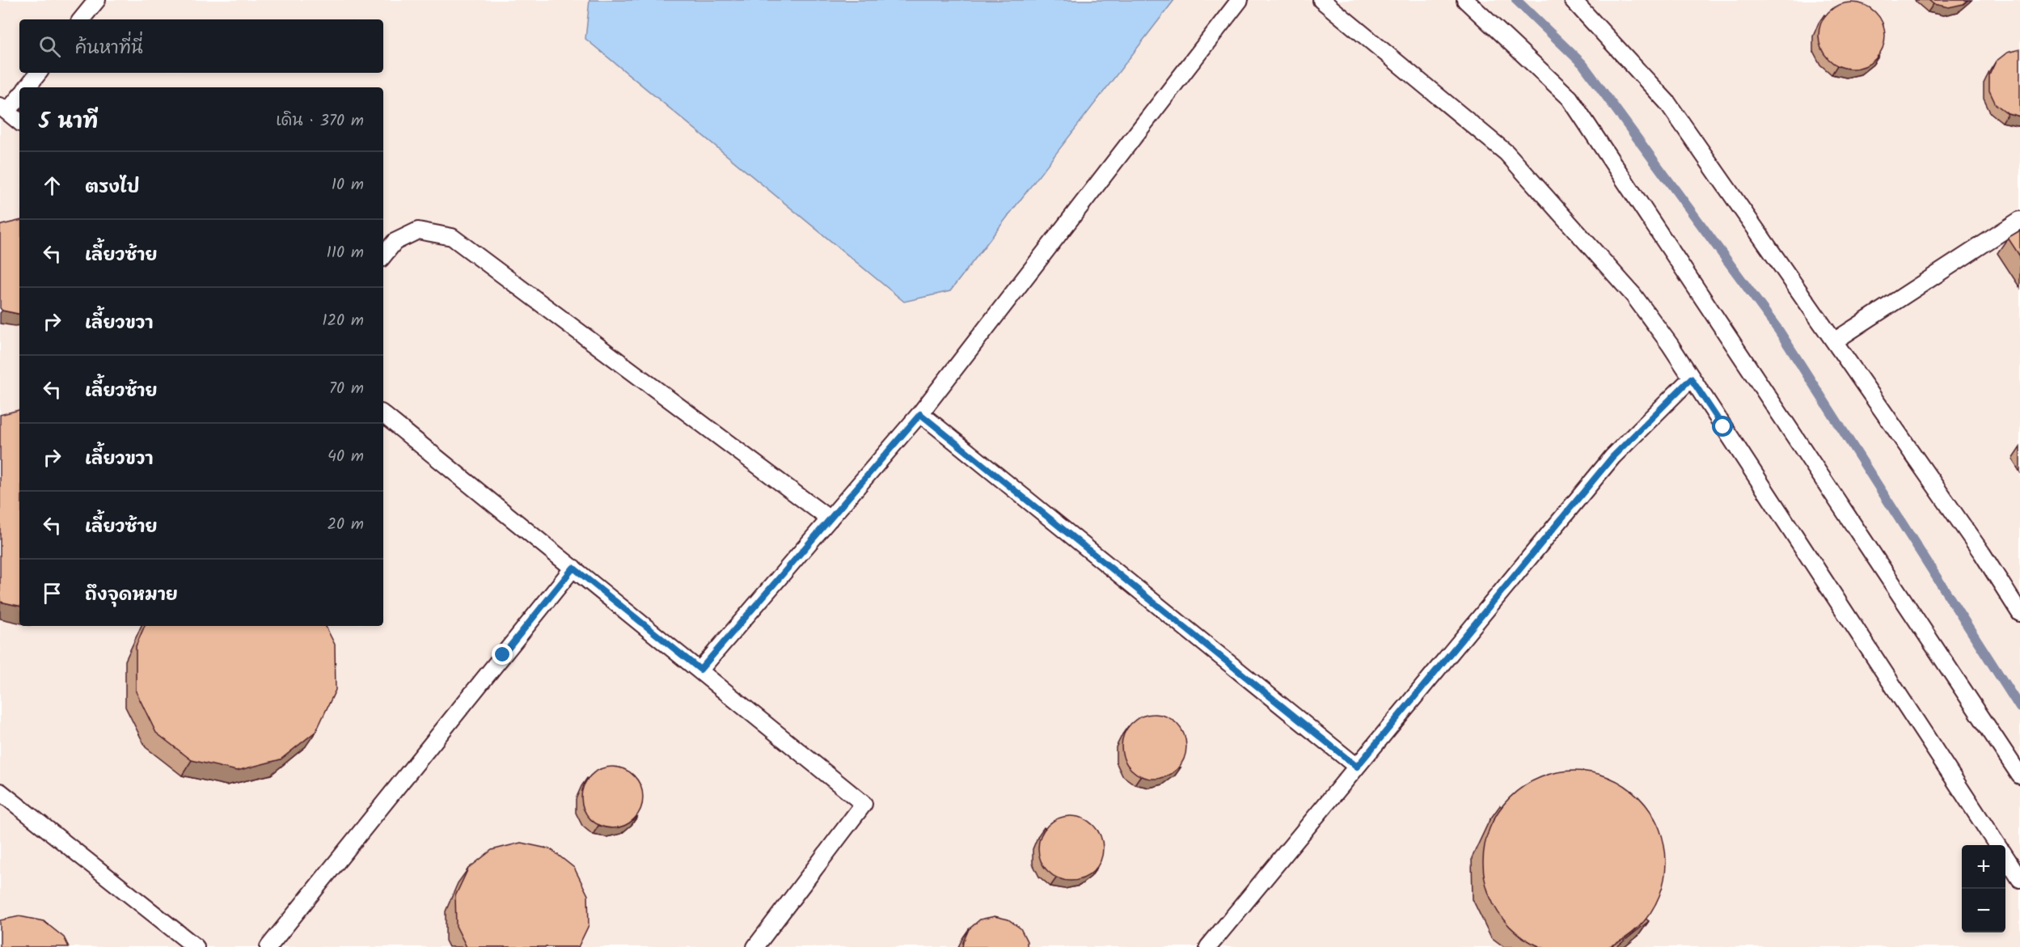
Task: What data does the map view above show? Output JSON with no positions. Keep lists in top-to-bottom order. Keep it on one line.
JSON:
{"page":{"search":"ค้นหาที่นี่","heading":["5 นาที","เดิน · 370 m"],"list":[["ตรงไป","10 m"],["เลี้ยวซ้าย","110 m"],["เลี้ยวขวา","120 m"],["เลี้ยวซ้าย","70 m"],["เลี้ยวขวา","40 m"],["เลี้ยวซ้าย","20 m"],"ถึงจุดหมาย"],"map_buttons":["+","−"]}}
